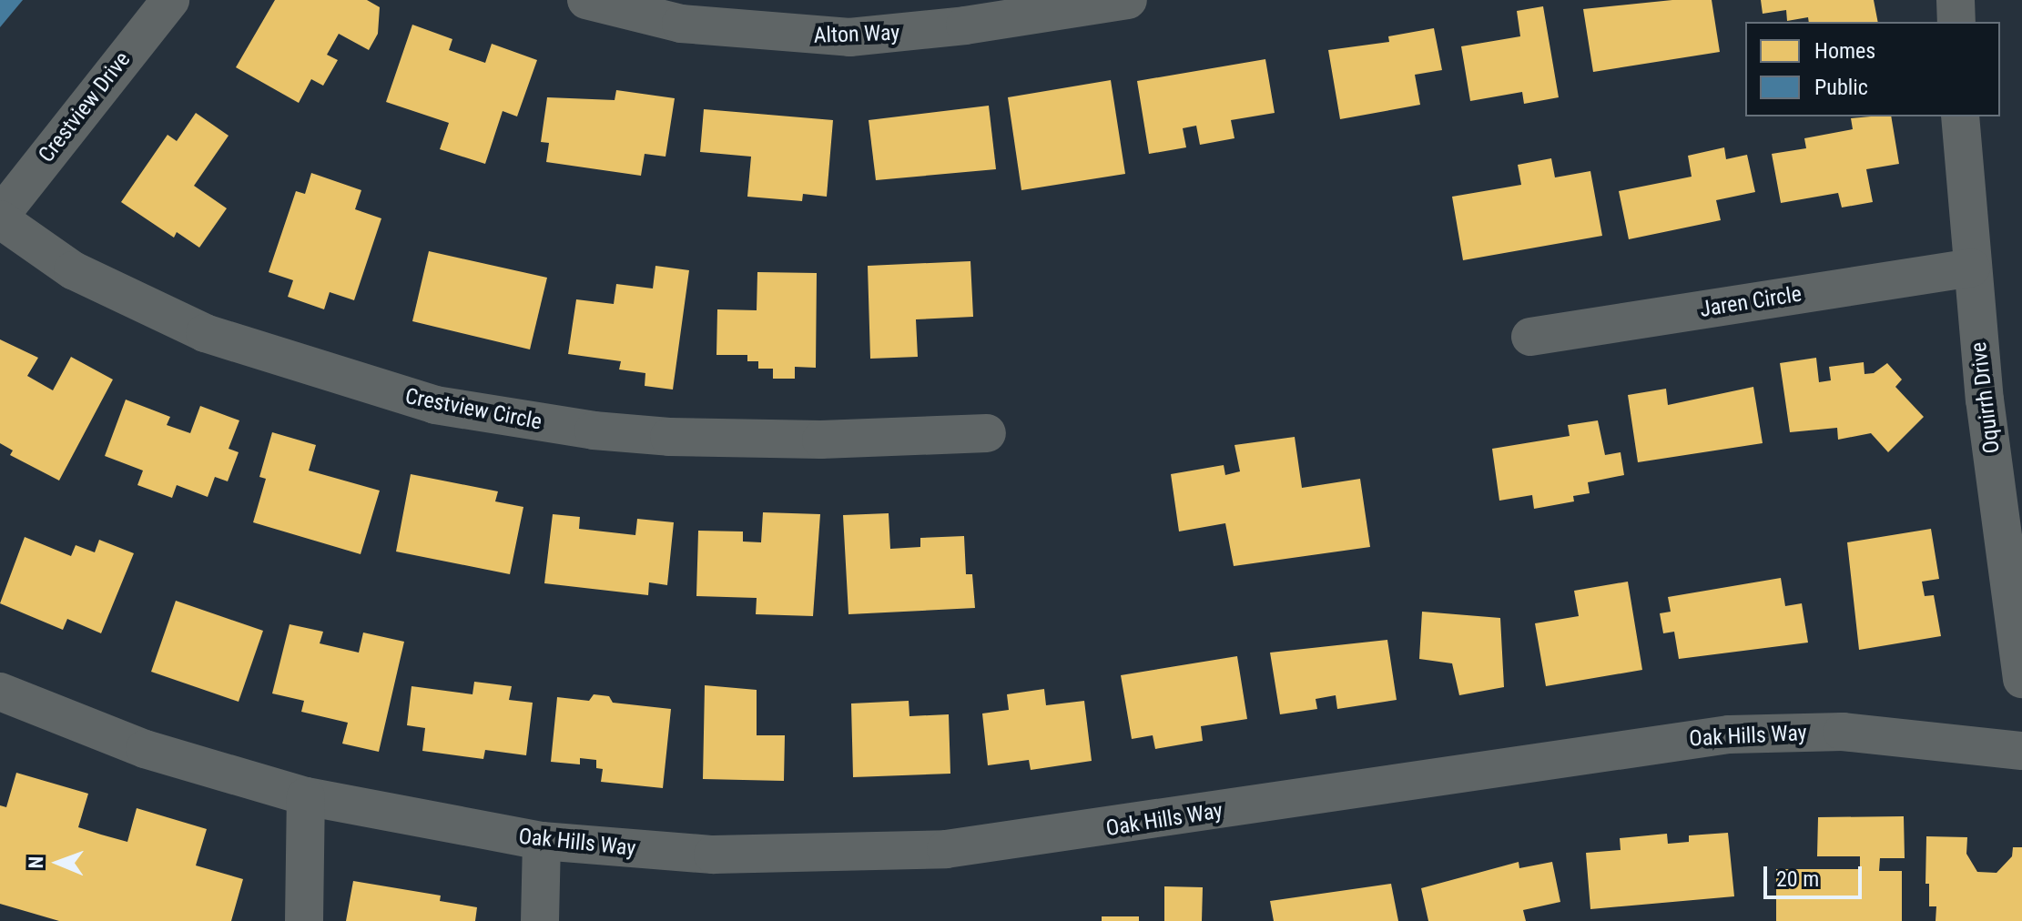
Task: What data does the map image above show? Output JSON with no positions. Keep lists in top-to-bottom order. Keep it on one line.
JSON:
{"streets":{"street":["Alton Way","Crestview Drive","Jaren Circle","Oquirrh Drive","Crestview Circle","Oak Hills Way"]},"crossings":[["Crestview Drive","Crestview Circle"],["Jaren Circle","Oquirrh Drive"]],"legend":["Homes","Public"],"scale_bar":"20 m","north":"left"}
